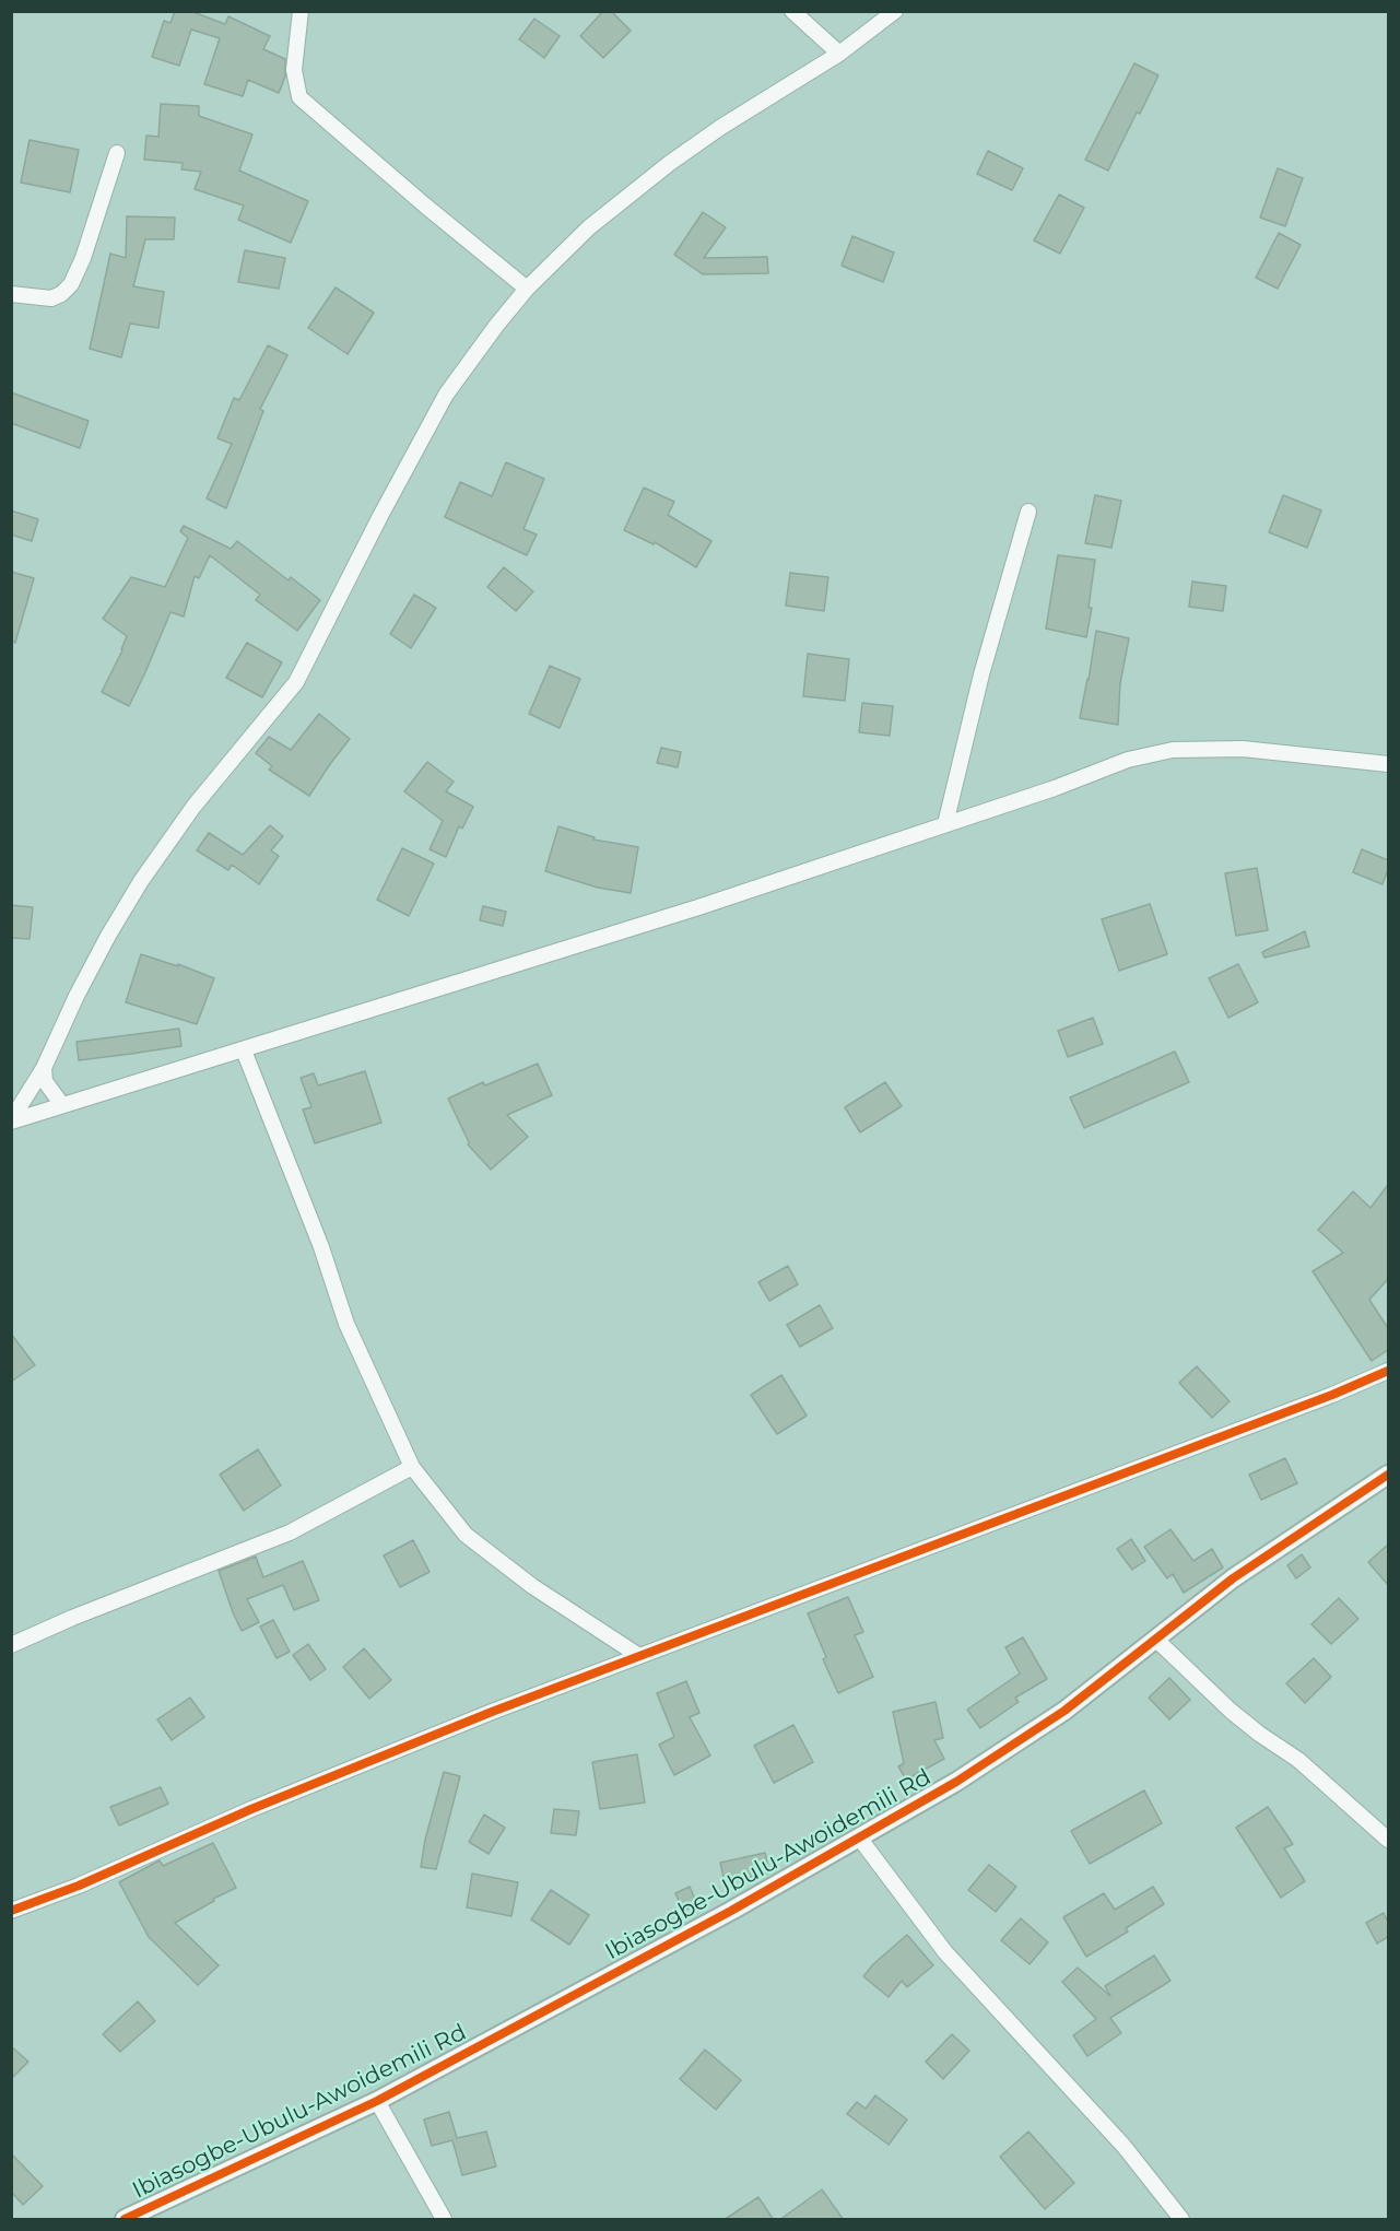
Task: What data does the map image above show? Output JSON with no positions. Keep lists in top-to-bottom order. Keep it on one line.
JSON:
{"streets":{"street":["Ibiasogbe-Ubulu-Awoidemili Rd"]}}
